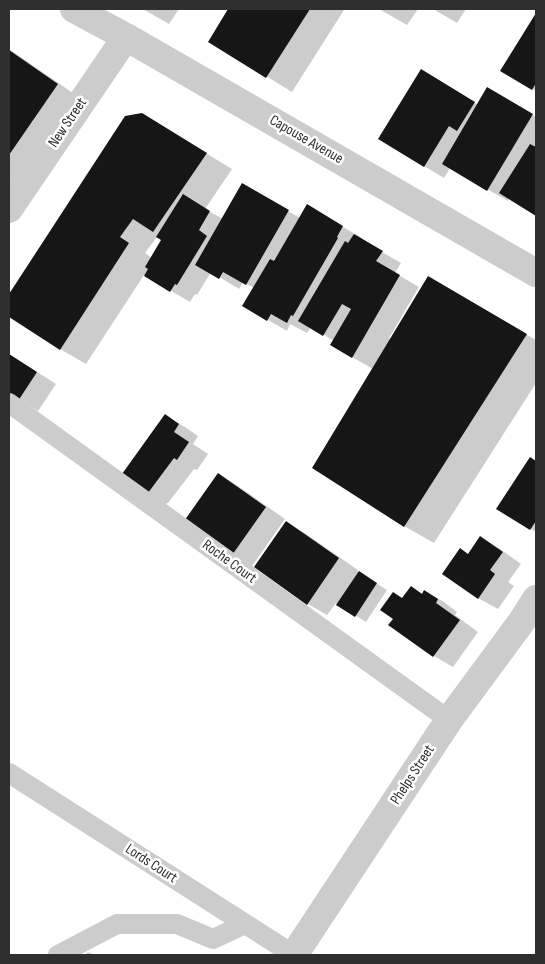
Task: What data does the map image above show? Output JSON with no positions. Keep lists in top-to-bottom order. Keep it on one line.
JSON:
{"streets":{"street":["New Street","Capouse Avenue","Phelps Street"],"lane":["Roche Court","Lords Court"]},"crossings":[["New Street","Capouse Avenue"],["Roche Court","Phelps Street"],["Phelps Street","Lords Court"]]}
